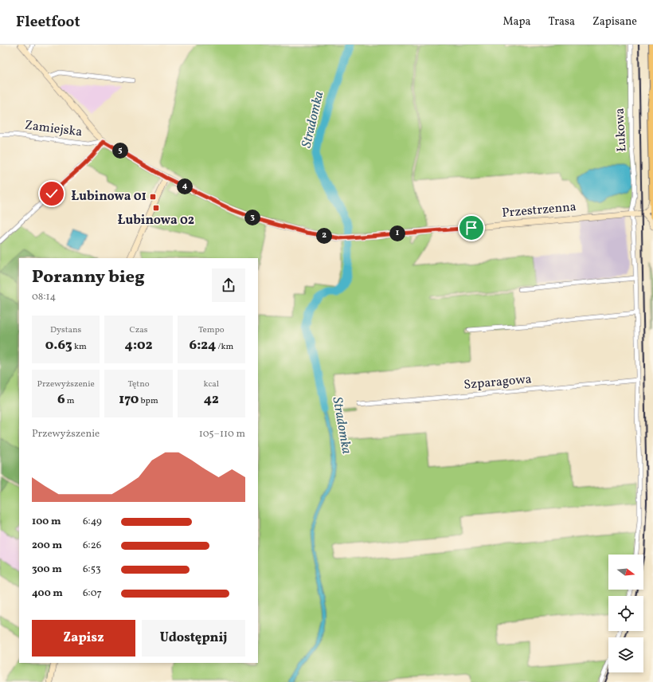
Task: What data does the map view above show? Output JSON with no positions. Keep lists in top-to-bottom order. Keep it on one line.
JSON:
{"streets":{"street":["Zamiejska","Łukowa","Przestrzenna","Szparagowa"]},"crossings":[["Zamiejska","Przestrzenna"],["Łukowa","Przestrzenna"]],"water":["Stradomka"],"places":{"transit":["Łubinowa 01","Łubinowa 02"]},"north":"right","page":{"header":"Fleetfoot","nav":["Mapa","Trasa","Zapisane"],"pins":["5","4","3","1","2"],"heading":["Poranny bieg","08:14"],"stats":[["Dystans","0.63 km"],["Czas","4:02"],["Tempo","6:24 /km"],["Przewyższenie","6 m"],["Tętno","170 bpm"],["kcal","42"]],"chart":["Przewyższenie","105–110 m"],"list":[{"name":"100 m","note":"6:49"},{"name":"200 m","note":"6:26"},{"name":"300 m","note":"6:53"},{"name":"400 m","note":"6:07"}],"buttons":["Zapisz","Udostępnij"]}}
